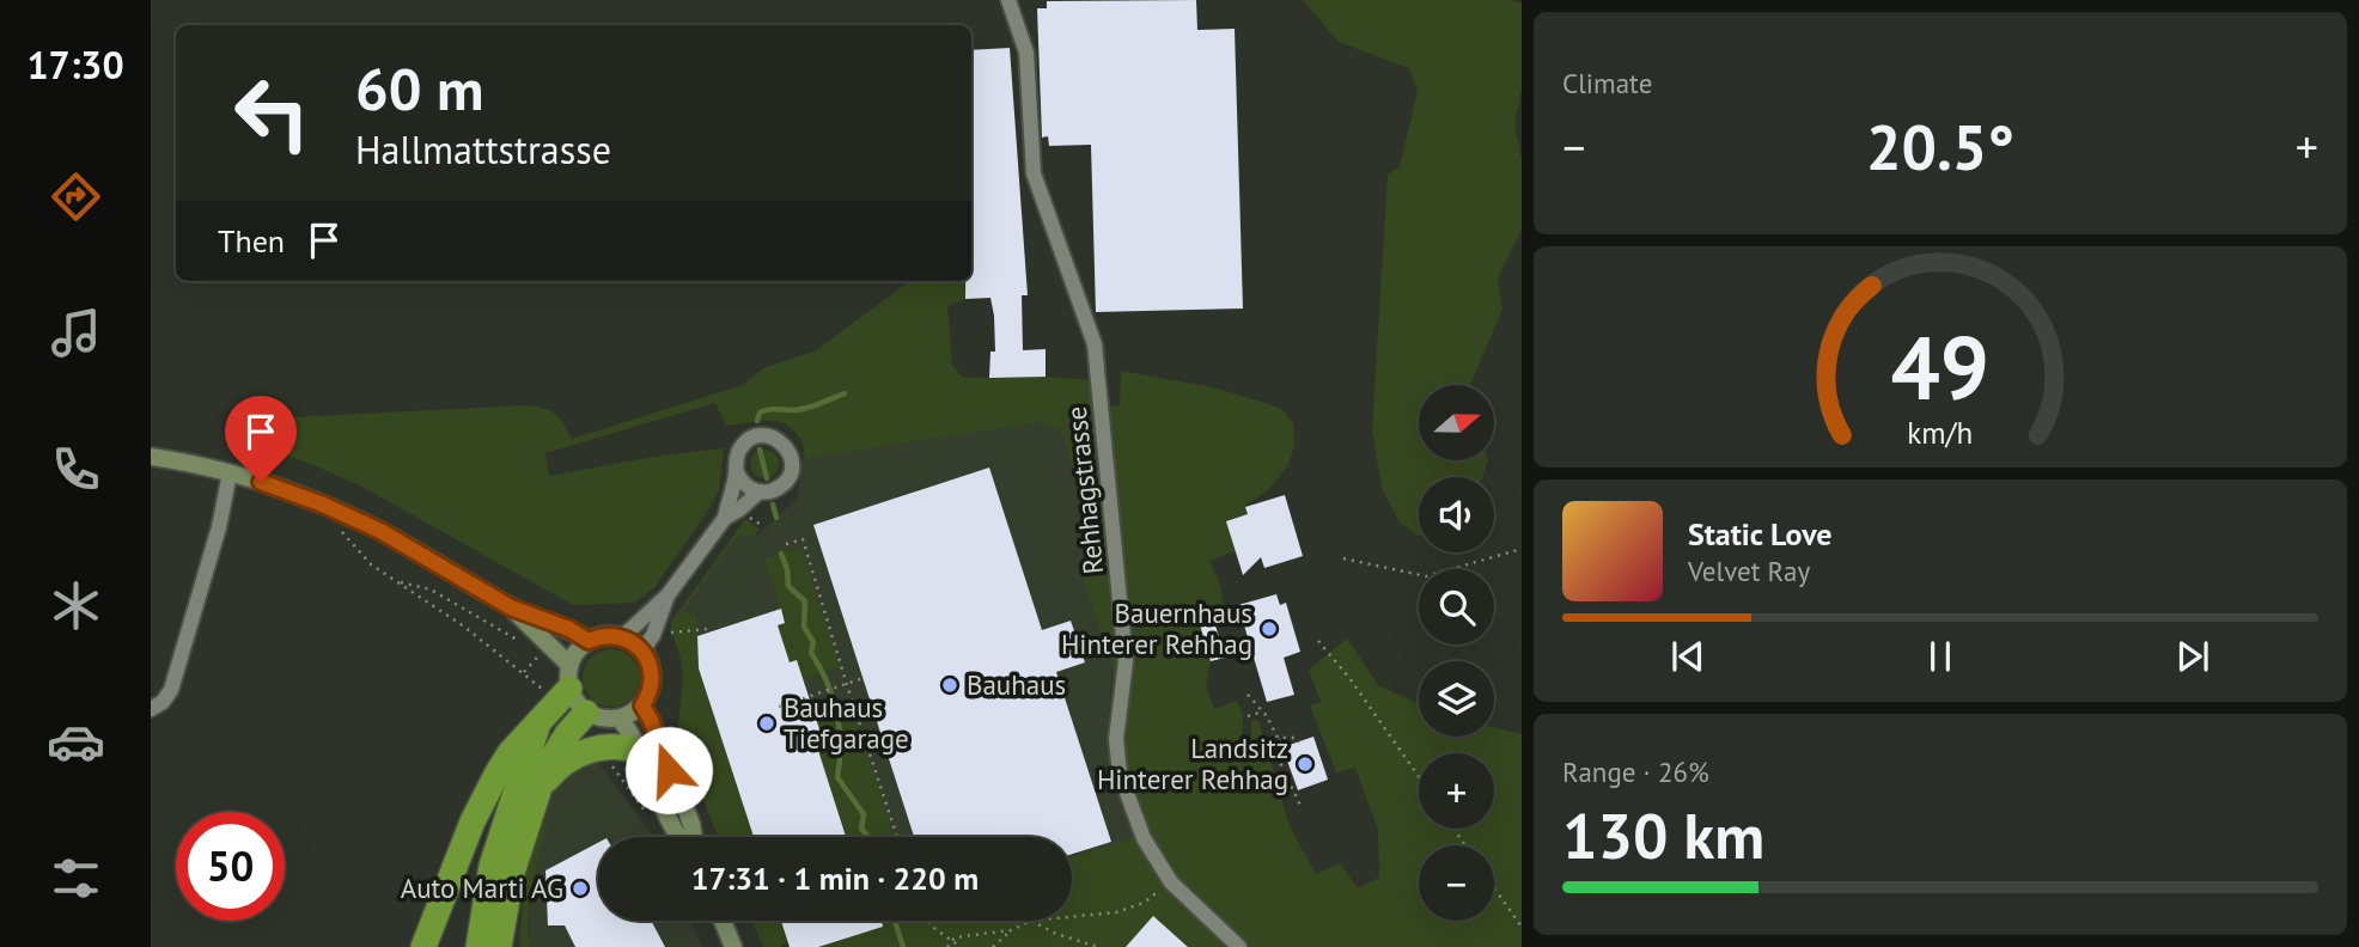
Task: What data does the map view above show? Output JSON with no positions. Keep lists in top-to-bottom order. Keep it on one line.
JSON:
{"streets":{"street":["Rehhagstrasse"]},"places":["Bauernhaus Hinterer Rehhag","Bauhaus","Bauhaus Tiefgarage","Landsitz Hinterer Rehhag","Auto Marti AG"],"north":"right","page":{"tabs":"17:30","tile":["Climate",["Range · 26%","130 km"]],"turn":["60 m","Hallmattstrasse"],"heat":["−","20.5°","+"],"then":"Then","map_buttons":["+","−"],"song":["Static Love","Velvet Ray"],"limit":"50","trip":"17:31 · 1 min · 220 m","gauge":["49","km/h"]}}
